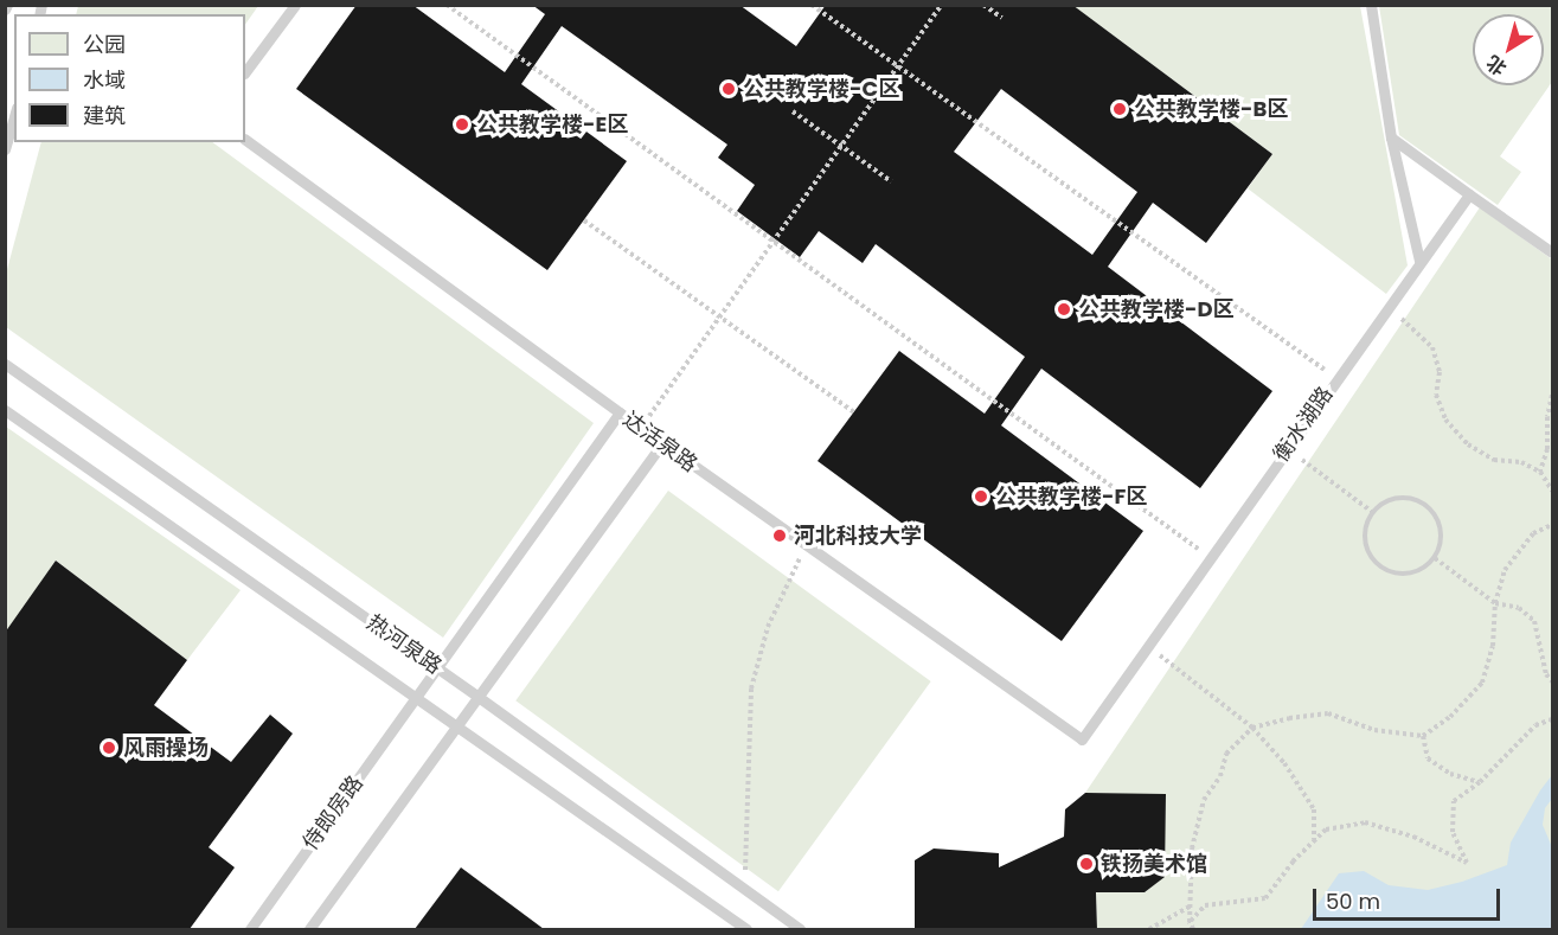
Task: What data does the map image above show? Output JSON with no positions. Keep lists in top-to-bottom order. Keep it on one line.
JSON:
{"streets":{"lane":["衡水湖路","达活泉路","热河泉路","侍郎房路"]},"crossings":[["衡水湖路","达活泉路"],["达活泉路","侍郎房路"],["热河泉路","侍郎房路"]],"places":["公共教学楼-C区","公共教学楼-B区","公共教学楼-E区","公共教学楼-D区","公共教学楼-F区","河北科技大学","风雨操场","铁扬美术馆"],"legend":["公园","水域","建筑"],"scale_bar":"50 m","north":"bottom left"}
